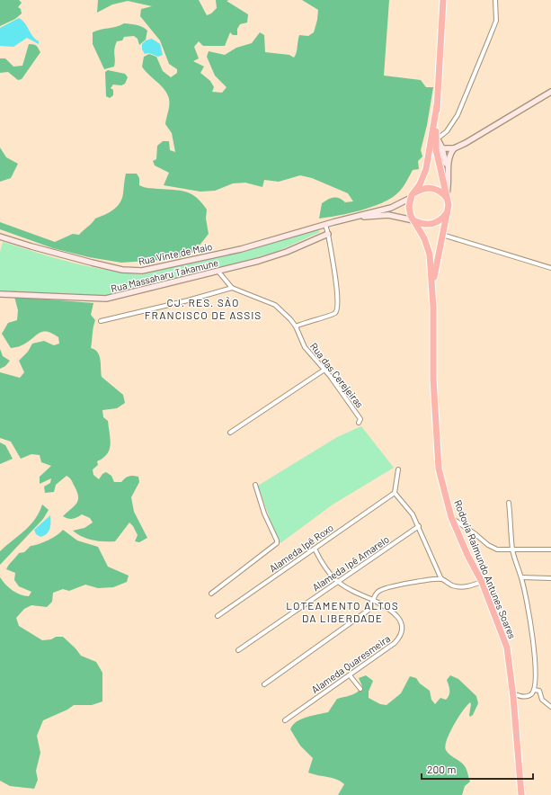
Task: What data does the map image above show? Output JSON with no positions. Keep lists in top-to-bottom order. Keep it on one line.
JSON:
{"streets":{"highway":["Rodovia Raimundo Antunes Soares"],"street":["Rua Vinte de Maio","Rua Massaharu Takamune","Rua das Cerejeiras","Alameda Ipê Roxo","Alameda Ipê Amarelo","Alameda Quaresmeira"]},"crossings":[["Rua Massaharu Takamune","Rua das Cerejeiras"]],"districts":["CJ. RES. SÃO FRANCISCO DE ASSIS","LOTEAMENTO ALTOS DA LIBERDADE"],"scale_bar":"200 m"}
